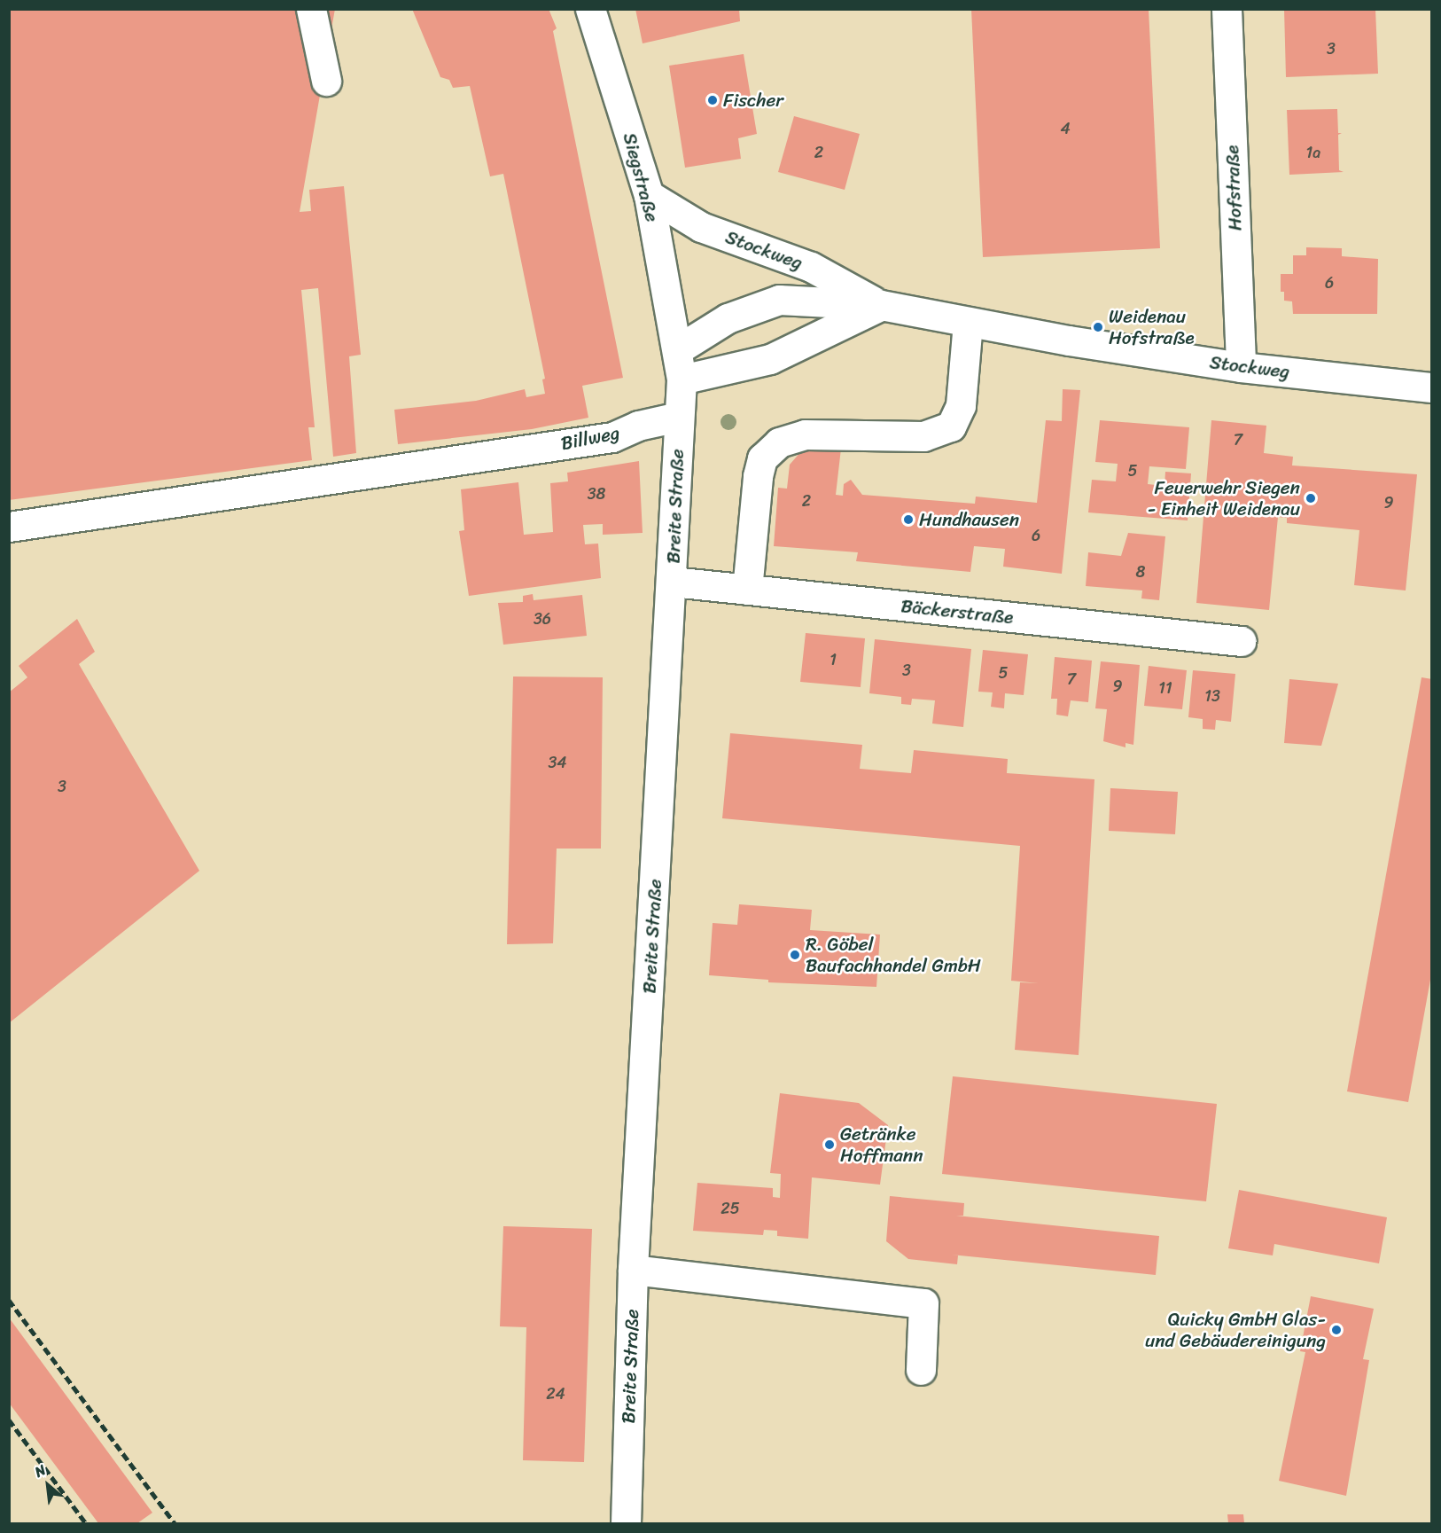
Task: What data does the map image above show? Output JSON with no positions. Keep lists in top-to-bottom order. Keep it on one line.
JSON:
{"streets":{"street":["Siegstraße","Hofstraße","Stockweg","Billweg","Breite Straße","Bäckerstraße"]},"crossings":[["Siegstraße","Stockweg"],["Siegstraße","Breite Straße"],["Hofstraße","Stockweg"],["Stockweg","Breite Straße"],["Billweg","Breite Straße"],["Breite Straße","Bäckerstraße"]],"places":["Fischer","Weidenau Hofstraße","Feuerwehr Siegen - Einheit Weidenau","Hundhausen","R. Göbel Baufachhandel GmbH","Getränke Hoffmann","Quicky GmbH Glas- und Gebäudereinigung"],"house_numbers":["3","4","2","1a","6","7","5","38","2","9","6","8","36","1","3","5","7","9","11","13","34","3","25","24"],"north":"top left"}
